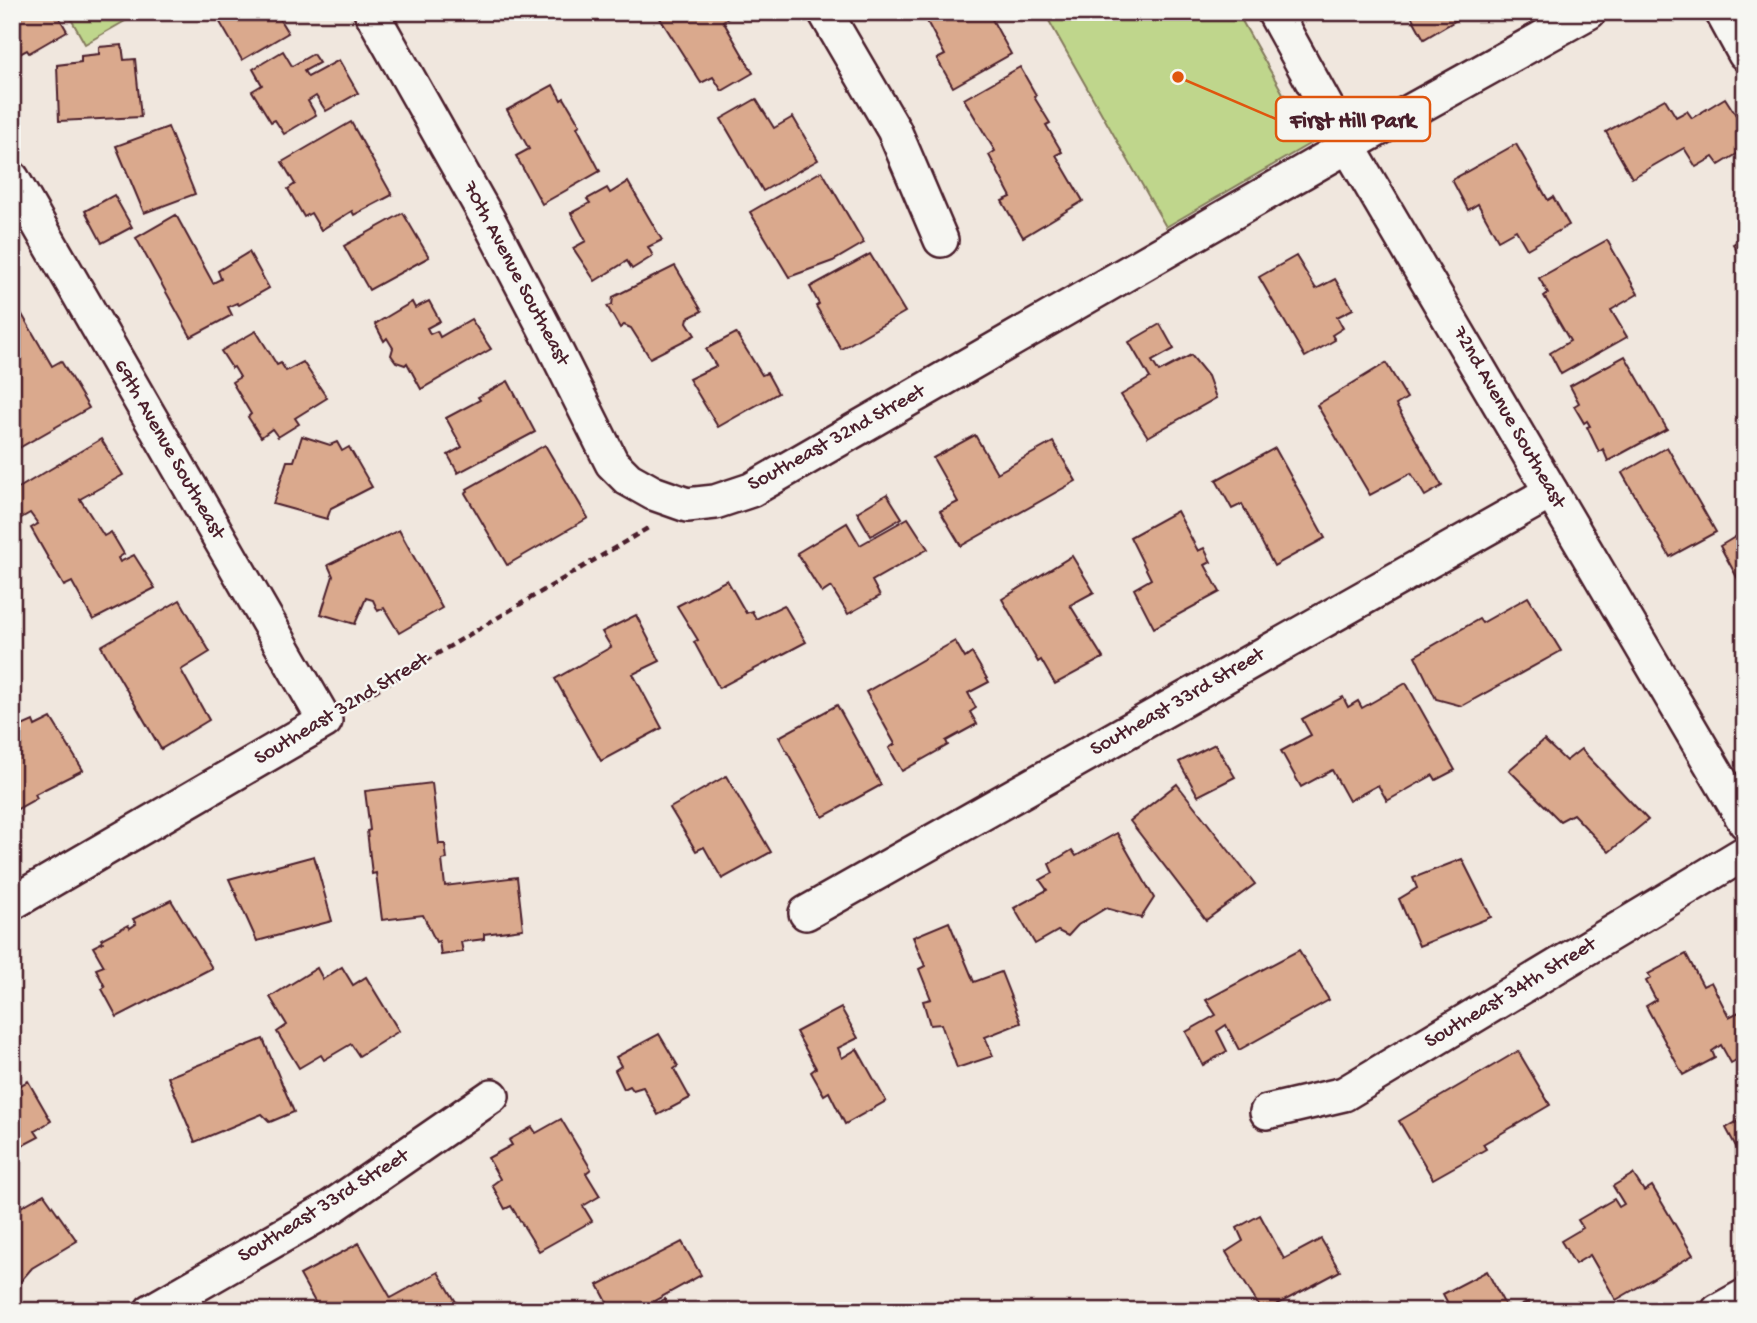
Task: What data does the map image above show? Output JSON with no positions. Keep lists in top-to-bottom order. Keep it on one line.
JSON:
{"streets":{"street":["70th Avenue Southeast","72nd Avenue Southeast","Southeast 32nd Street","69th Avenue Southeast","Southeast 33rd Street","Southeast 34th Street"]},"crossings":[["70th Avenue Southeast","Southeast 32nd Street"],["72nd Avenue Southeast","Southeast 32nd Street"],["72nd Avenue Southeast","Southeast 33rd Street"],["Southeast 32nd Street","69th Avenue Southeast"]],"places":["First Hill Park"]}
